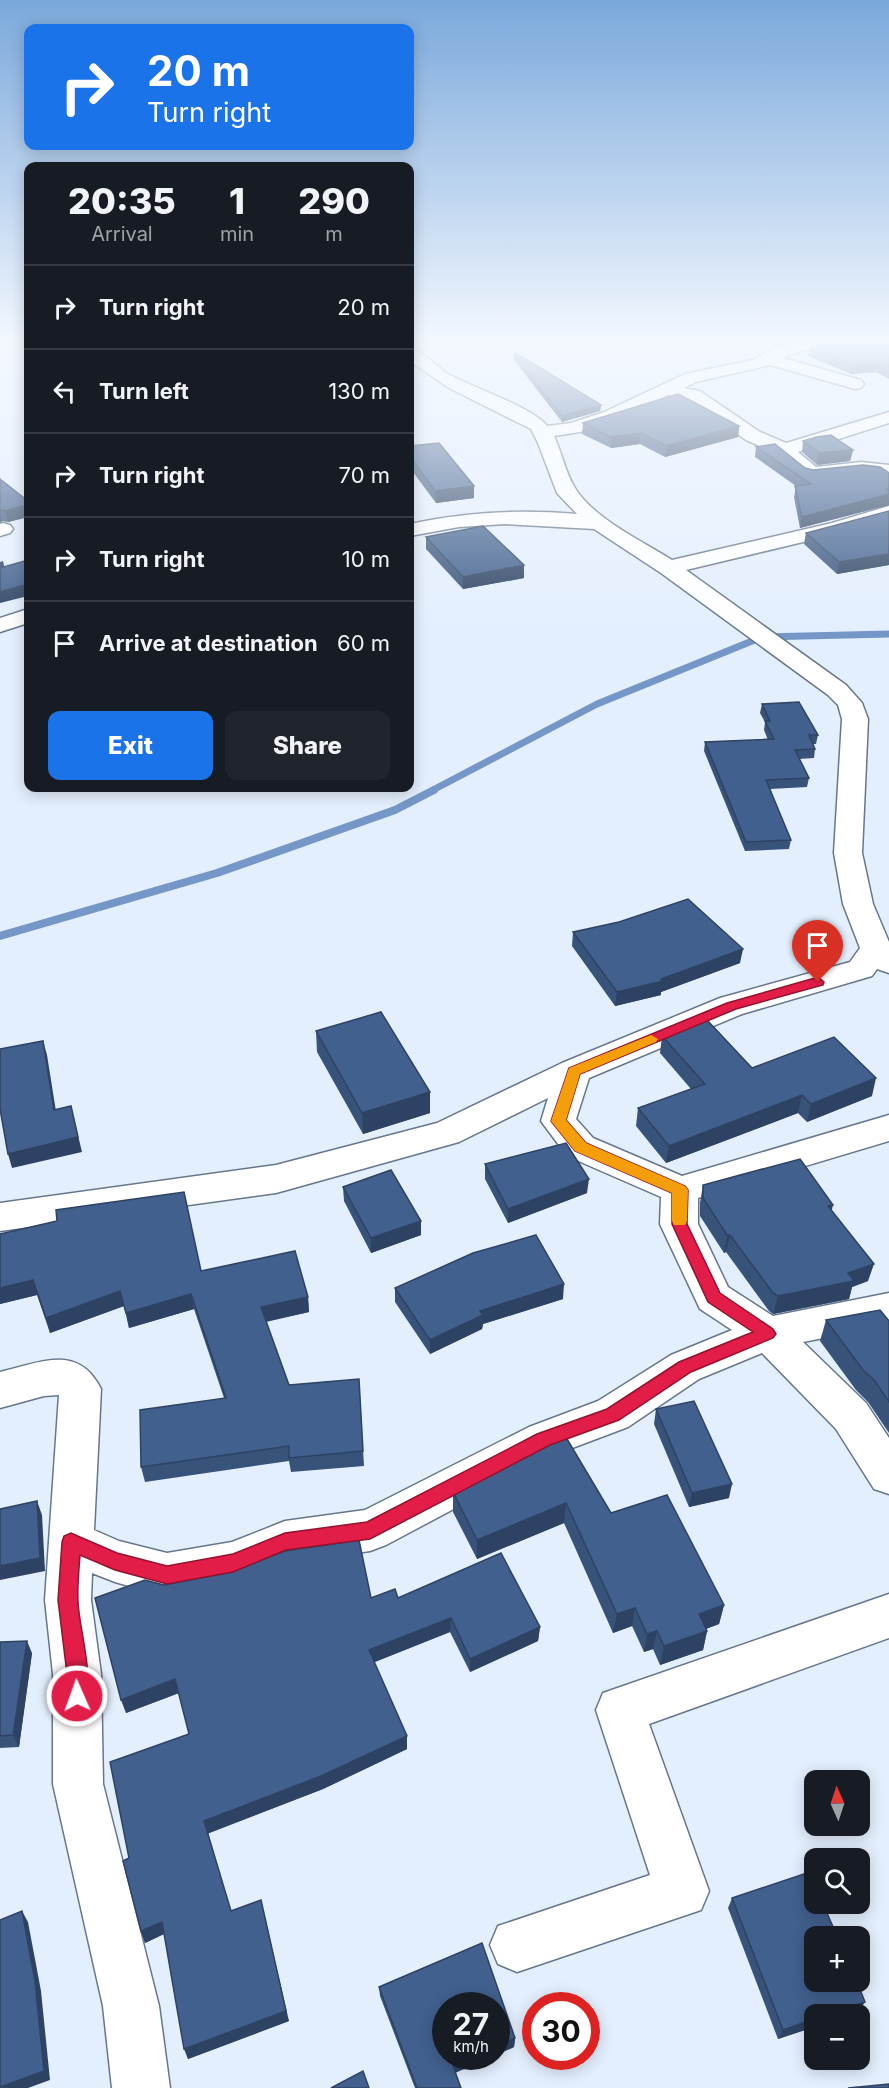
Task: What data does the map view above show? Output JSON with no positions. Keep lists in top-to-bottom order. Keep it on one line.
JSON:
{"north":"top","page":{"turn":["20 m","Turn right"],"eta":["20:35","Arrival","1","min","290","m"],"list":[{"name":"Turn right","value":"20 m"},{"name":"Turn left","value":"130 m"},{"name":"Turn right","value":"70 m"},{"name":"Turn right","value":"10 m"},{"name":"Arrive at destination","value":"60 m"}],"buttons":["Exit","Share"],"map_buttons":["+","−"],"speed":"27 km/h","limit":"30"}}
